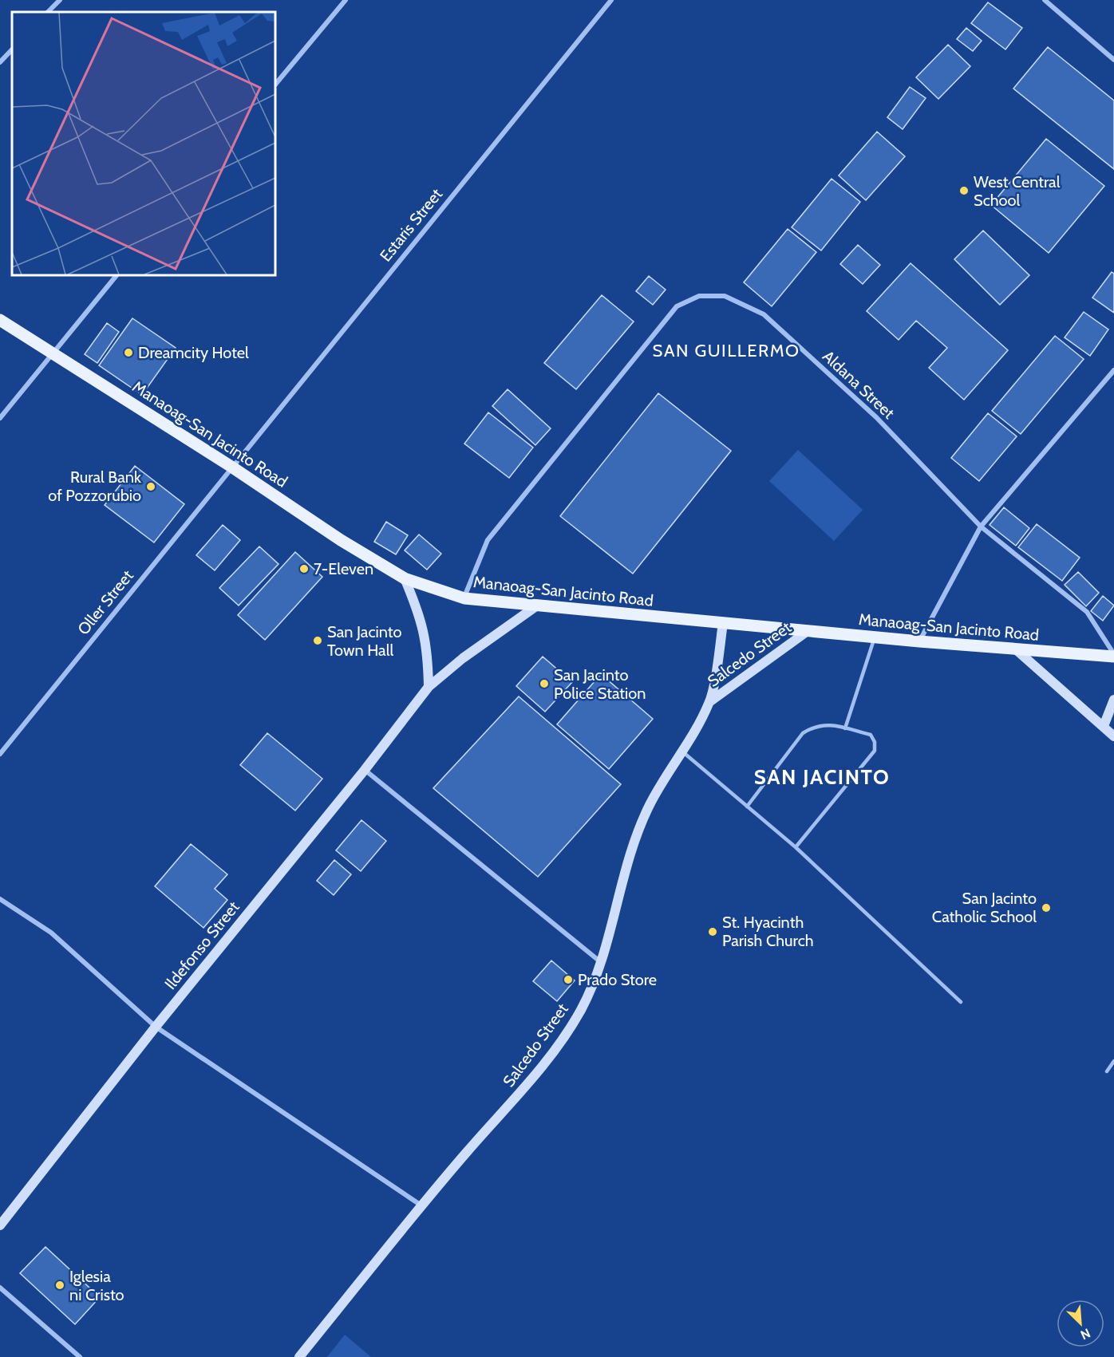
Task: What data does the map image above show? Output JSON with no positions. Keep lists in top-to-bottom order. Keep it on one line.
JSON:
{"streets":{"main road":["Manaoag-San Jacinto Road","Salcedo Street","Ildefonso Street"],"street":["Estaris Street","Aldana Street","Oller Street"]},"crossings":[["Estaris Street","Manaoag-San Jacinto Road"],["Estaris Street","Oller Street"],["Aldana Street","Manaoag-San Jacinto Road"],["Manaoag-San Jacinto Road","Oller Street"],["Manaoag-San Jacinto Road","Salcedo Street"],["Manaoag-San Jacinto Road","Ildefonso Street"]],"districts":["SAN GUILLERMO","SAN JACINTO"],"places":["West Central School","Dreamcity Hotel","Rural Bank of Pozzorubio","7-Eleven","San Jacinto Town Hall","San Jacinto Police Station","San Jacinto Catholic School","St. Hyacinth Parish Church","Prado Store","Iglesia ni Cristo"],"north":"bottom right"}
